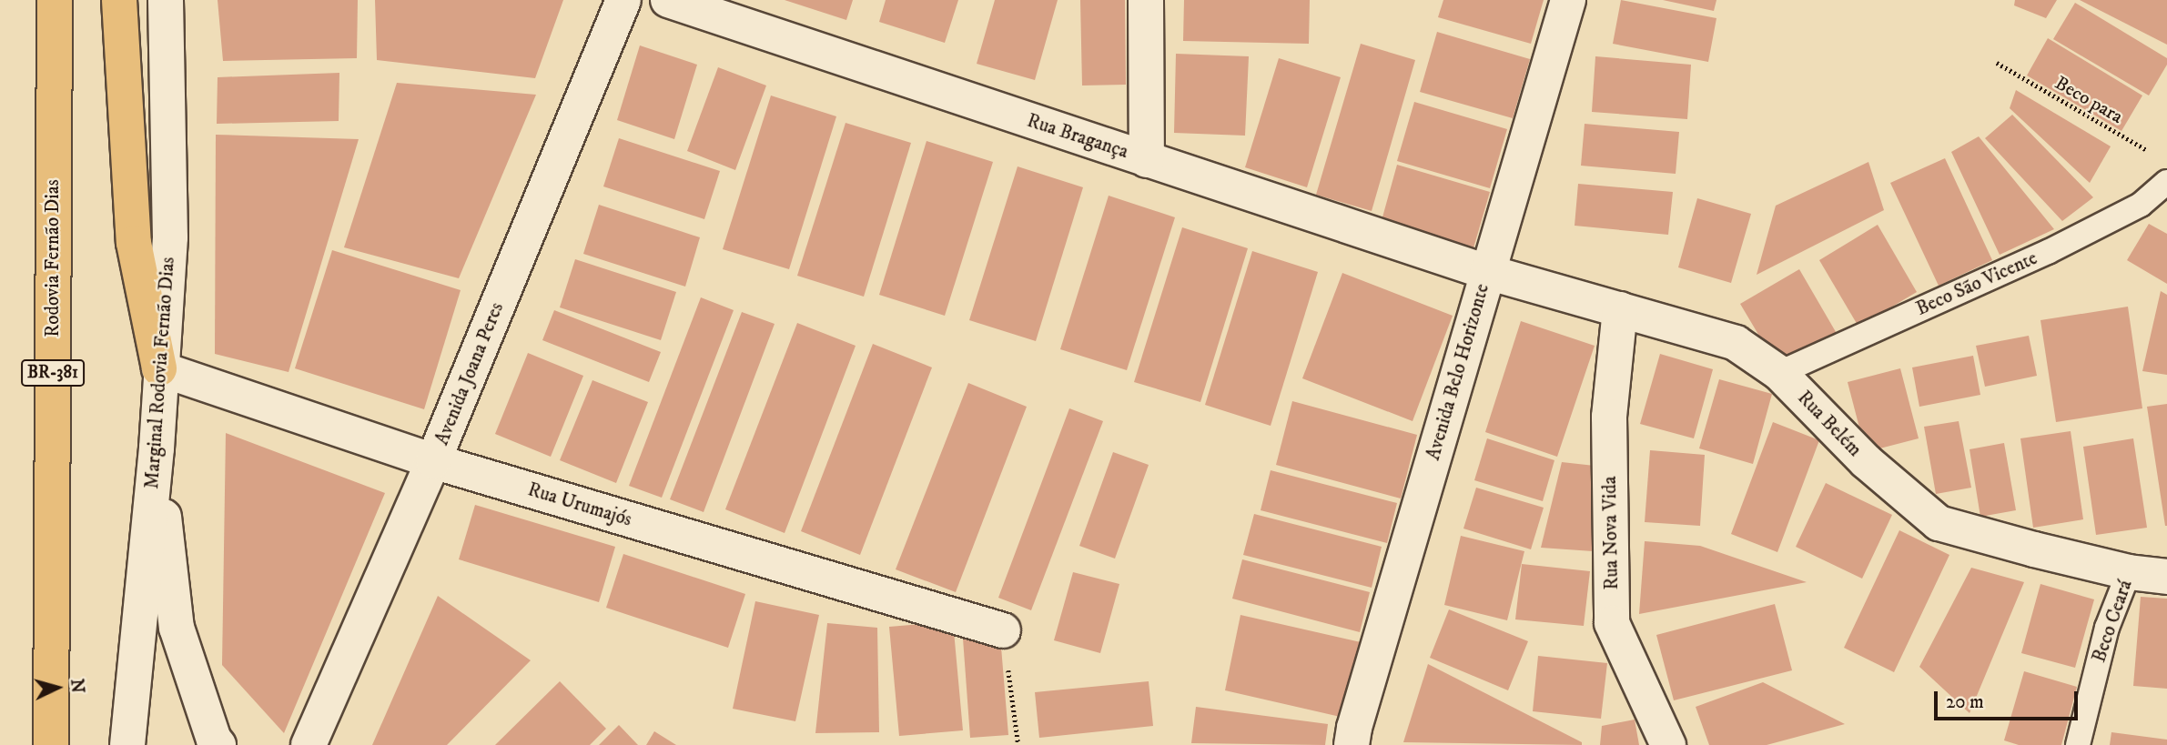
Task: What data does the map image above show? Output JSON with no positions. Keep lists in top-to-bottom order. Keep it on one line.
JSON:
{"streets":{"highway":["Rodovia Fernão Dias","BR-381"],"street":["Rua Bragança","Avenida Belo Horizonte","Marginal Rodovia Fernão Dias","Avenida Joana Peres","Rua Belém","Rua Urumajós","Rua Nova Vida"],"lane":["Beco São Vicente","Beco Ceará"],"path":["Beco para"]},"crossings":[["Rua Bragança","Avenida Belo Horizonte"],["Rua Bragança","Rua Belém"],["Beco São Vicente","Rua Belém"],["Avenida Belo Horizonte","Rua Belém"],["Marginal Rodovia Fernão Dias","Rua Urumajós"],["Avenida Joana Peres","Rua Urumajós"],["Rua Belém","Rua Nova Vida"],["Rua Belém","Beco Ceará"]],"scale_bar":"20 m","north":"right"}
